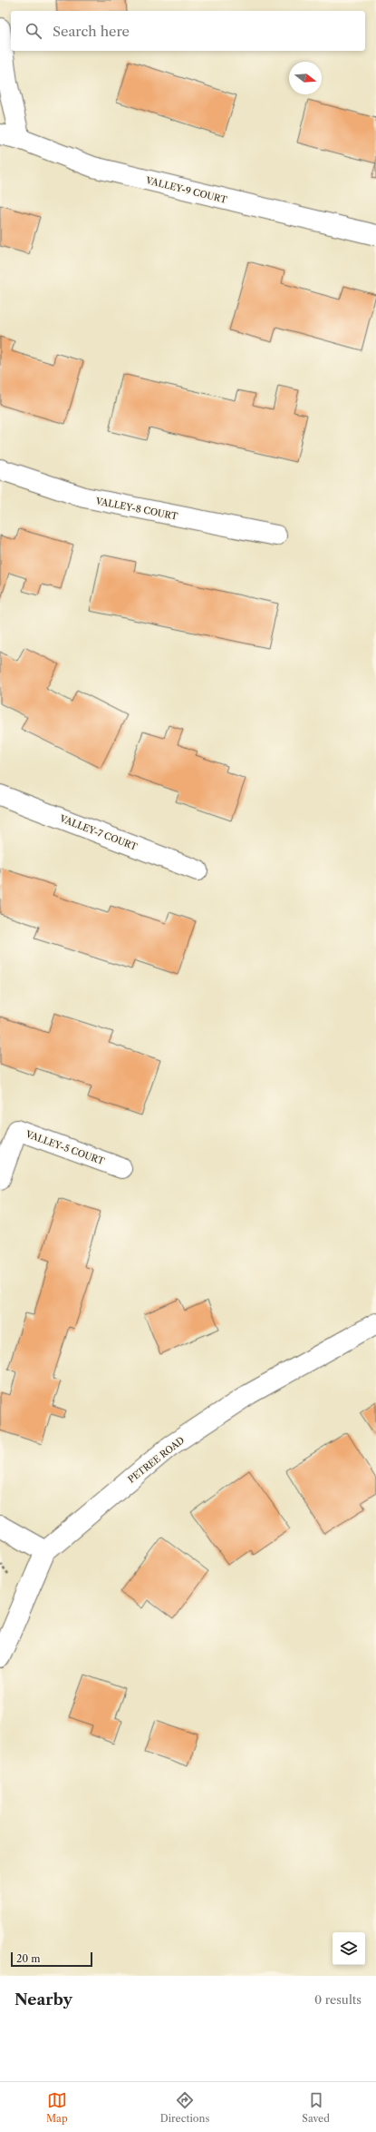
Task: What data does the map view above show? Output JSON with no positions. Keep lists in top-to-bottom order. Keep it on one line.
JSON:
{"streets":{"street":["VALLEY-9 COURT","VALLEY-8 COURT","VALLEY-7 COURT","VALLEY-5 COURT","PETREE ROAD"]},"scale_bar":"20 m","north":"right","page":{"search":"Search here","scale":"20 m","heading":["Nearby","0 results"],"nav":["Map","Directions","Saved"]}}
